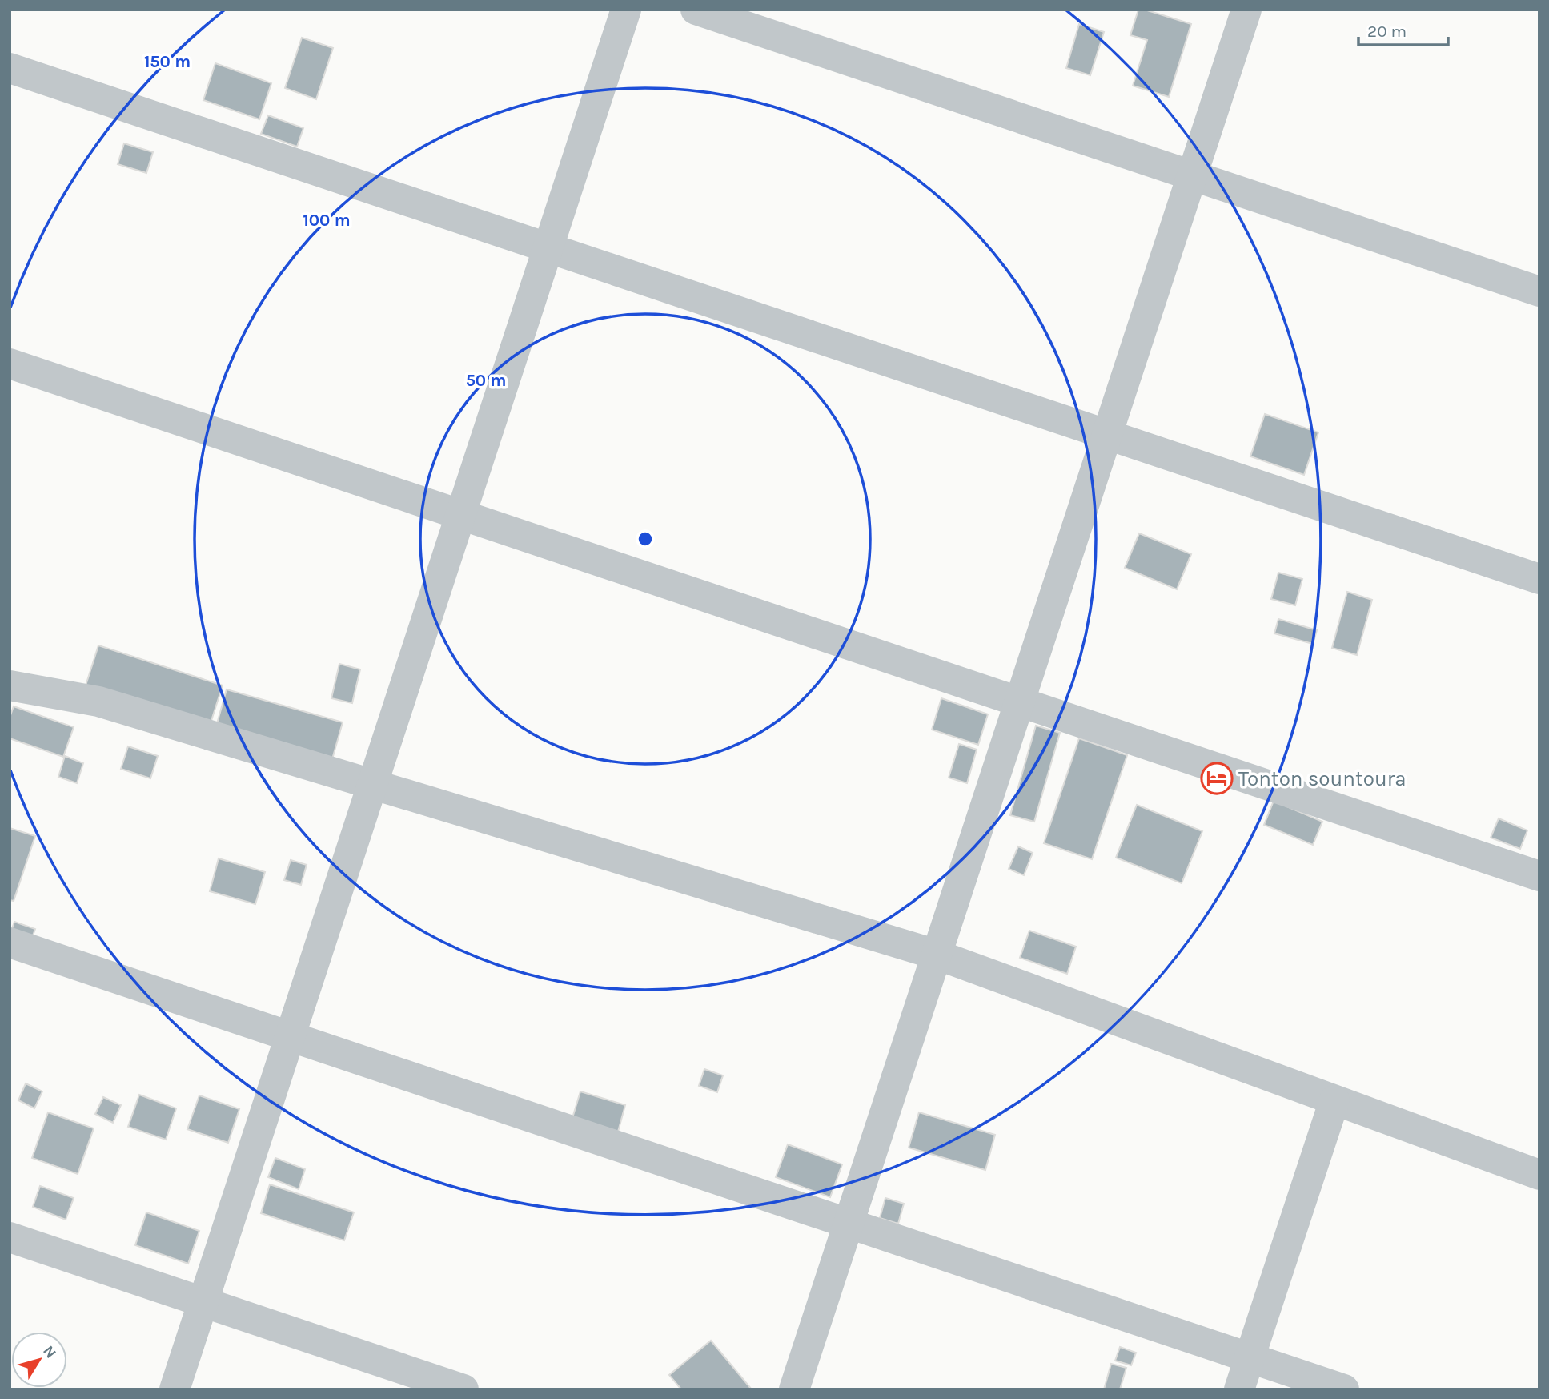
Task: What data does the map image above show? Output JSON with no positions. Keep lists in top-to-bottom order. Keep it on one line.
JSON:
{"places":{"hotel":["Tonton sountoura"]},"scale_bar":"20 m","north":"top right","rings":["150 m","100 m","50 m"]}
